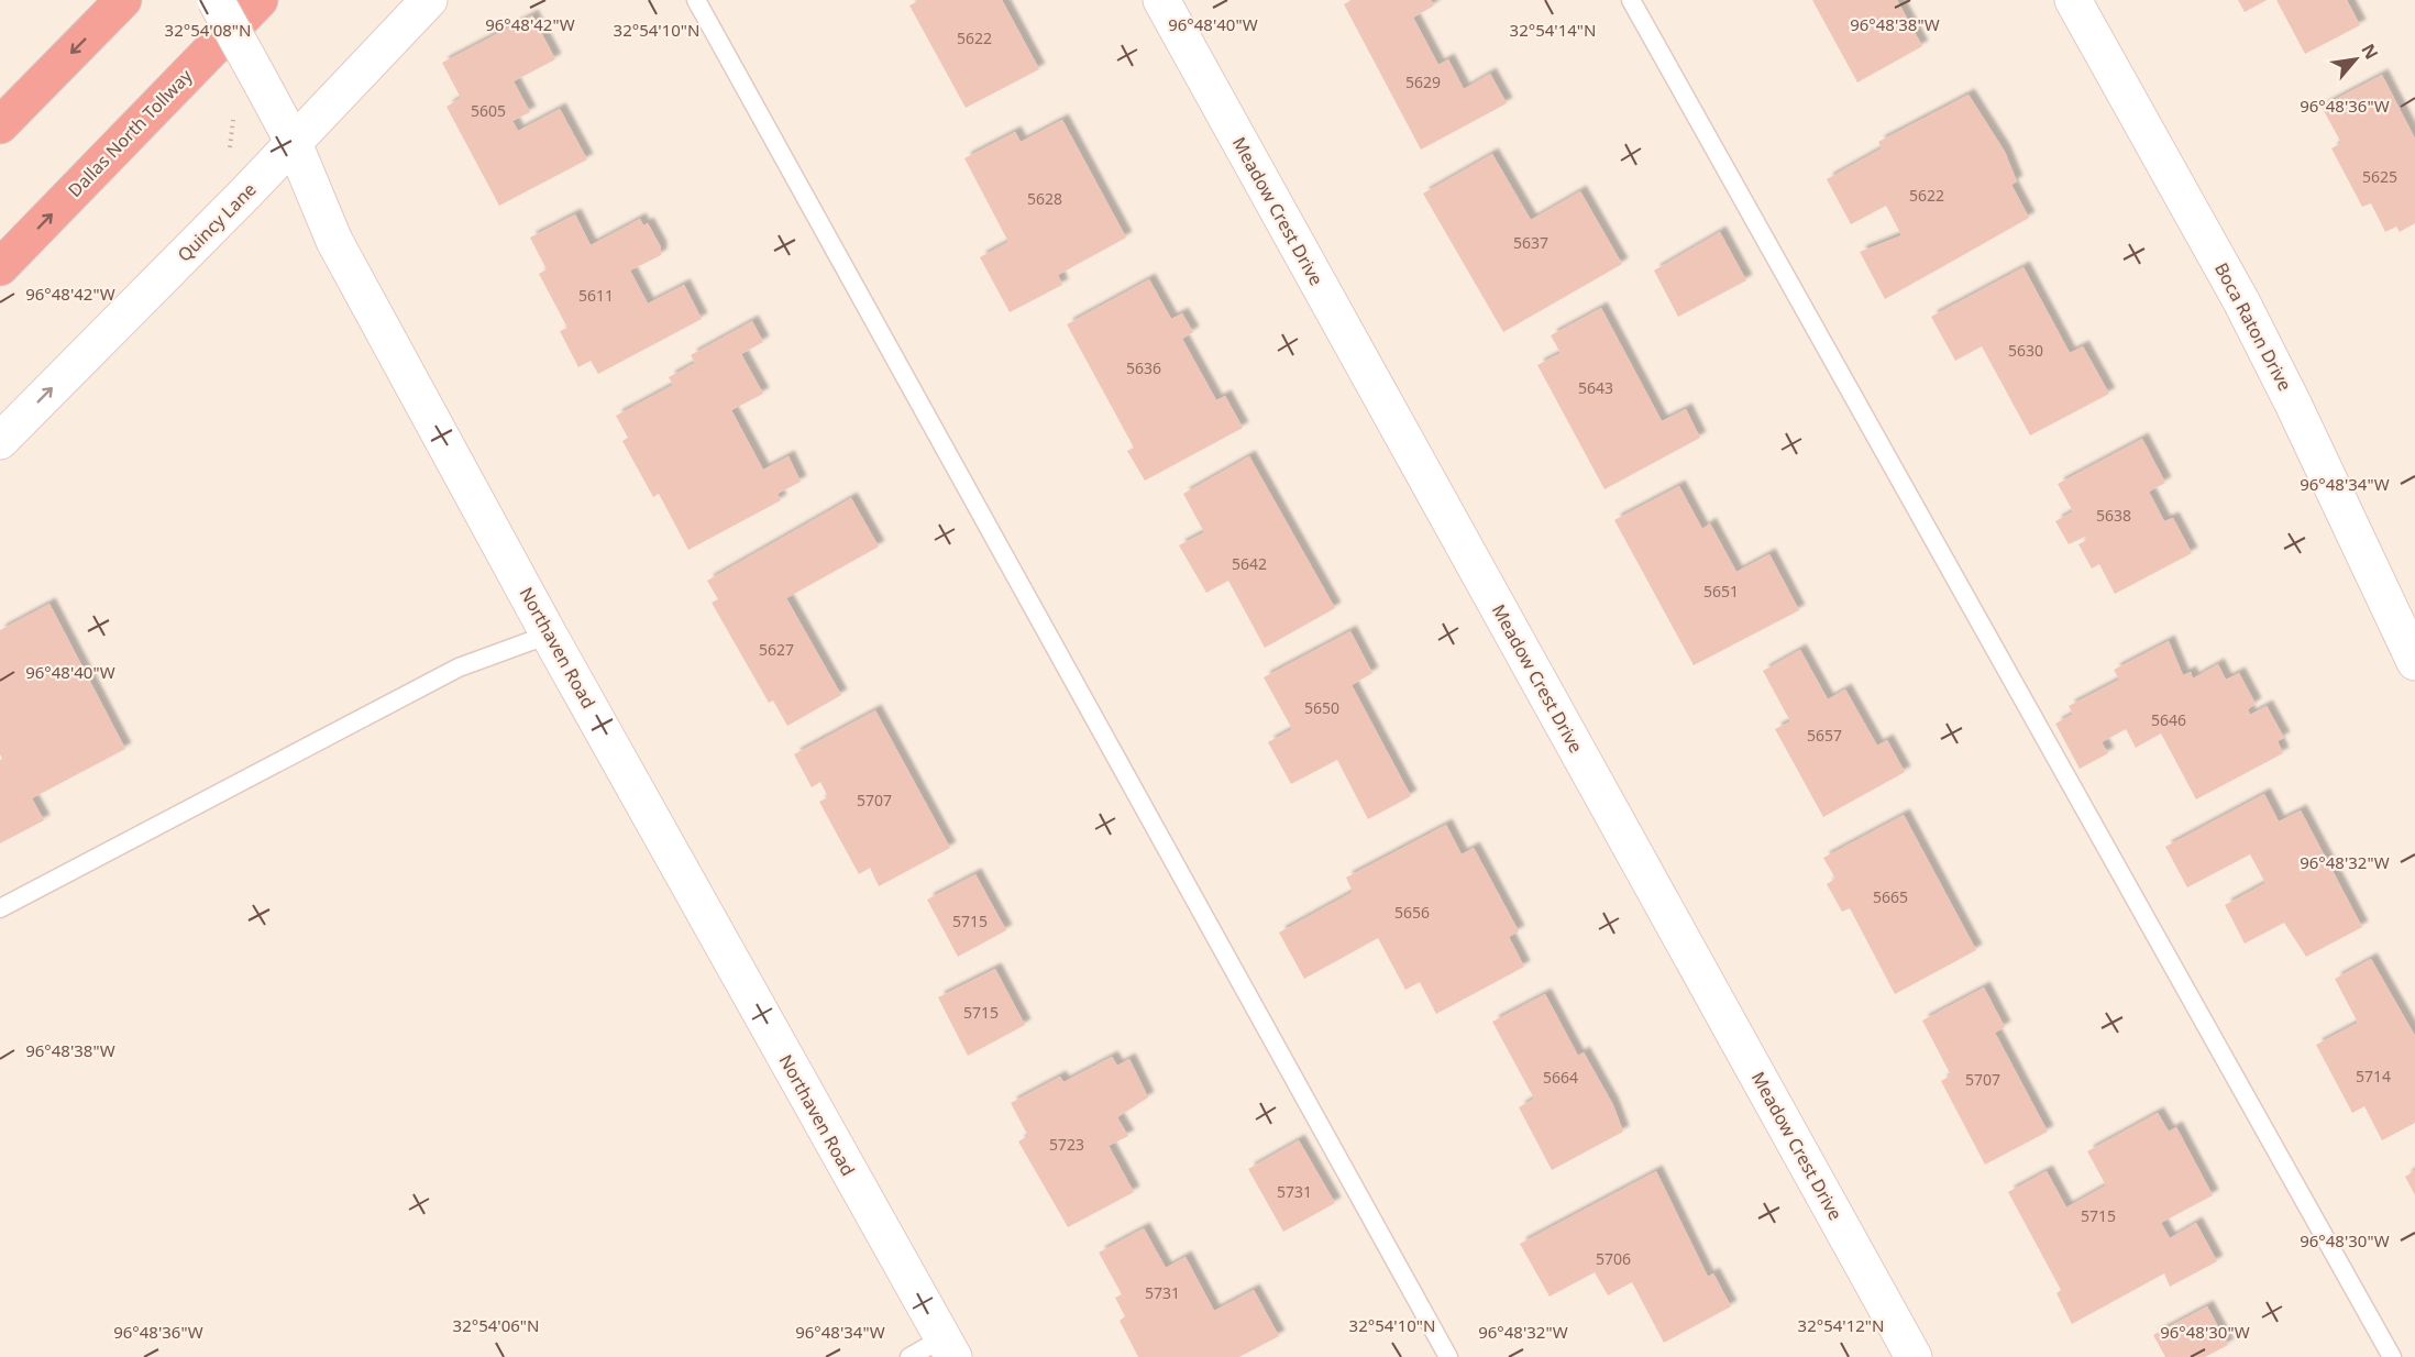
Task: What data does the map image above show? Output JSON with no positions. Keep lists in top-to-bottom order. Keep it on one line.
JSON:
{"streets":{"highway":["Dallas North Tollway"],"street":["Meadow Crest Drive","Quincy Lane","Boca Raton Drive","Northaven Road"]},"crossings":[["Quincy Lane","Northaven Road"]],"one_way":["Quincy Lane"],"house_numbers":["5622","5629","5605","5625","5622","5628","5637","5611","5630","5636","5643","5638","5642","5651","5627","5650","5646","5657","5707","5665","5656","5715","5715","5714","5664","5707","5723","5731","5715","5706","5731"],"north":"top right","coordinates":["96°48'42\"W","96°48'40\"W","96°48'38\"W","32°54'08\"N","32°54'10\"N","32°54'14\"N","96°48'36\"W","96°48'34\"W","96°48'32\"W","96°48'30\"W","32°54'06\"N","32°54'12\"N"]}
